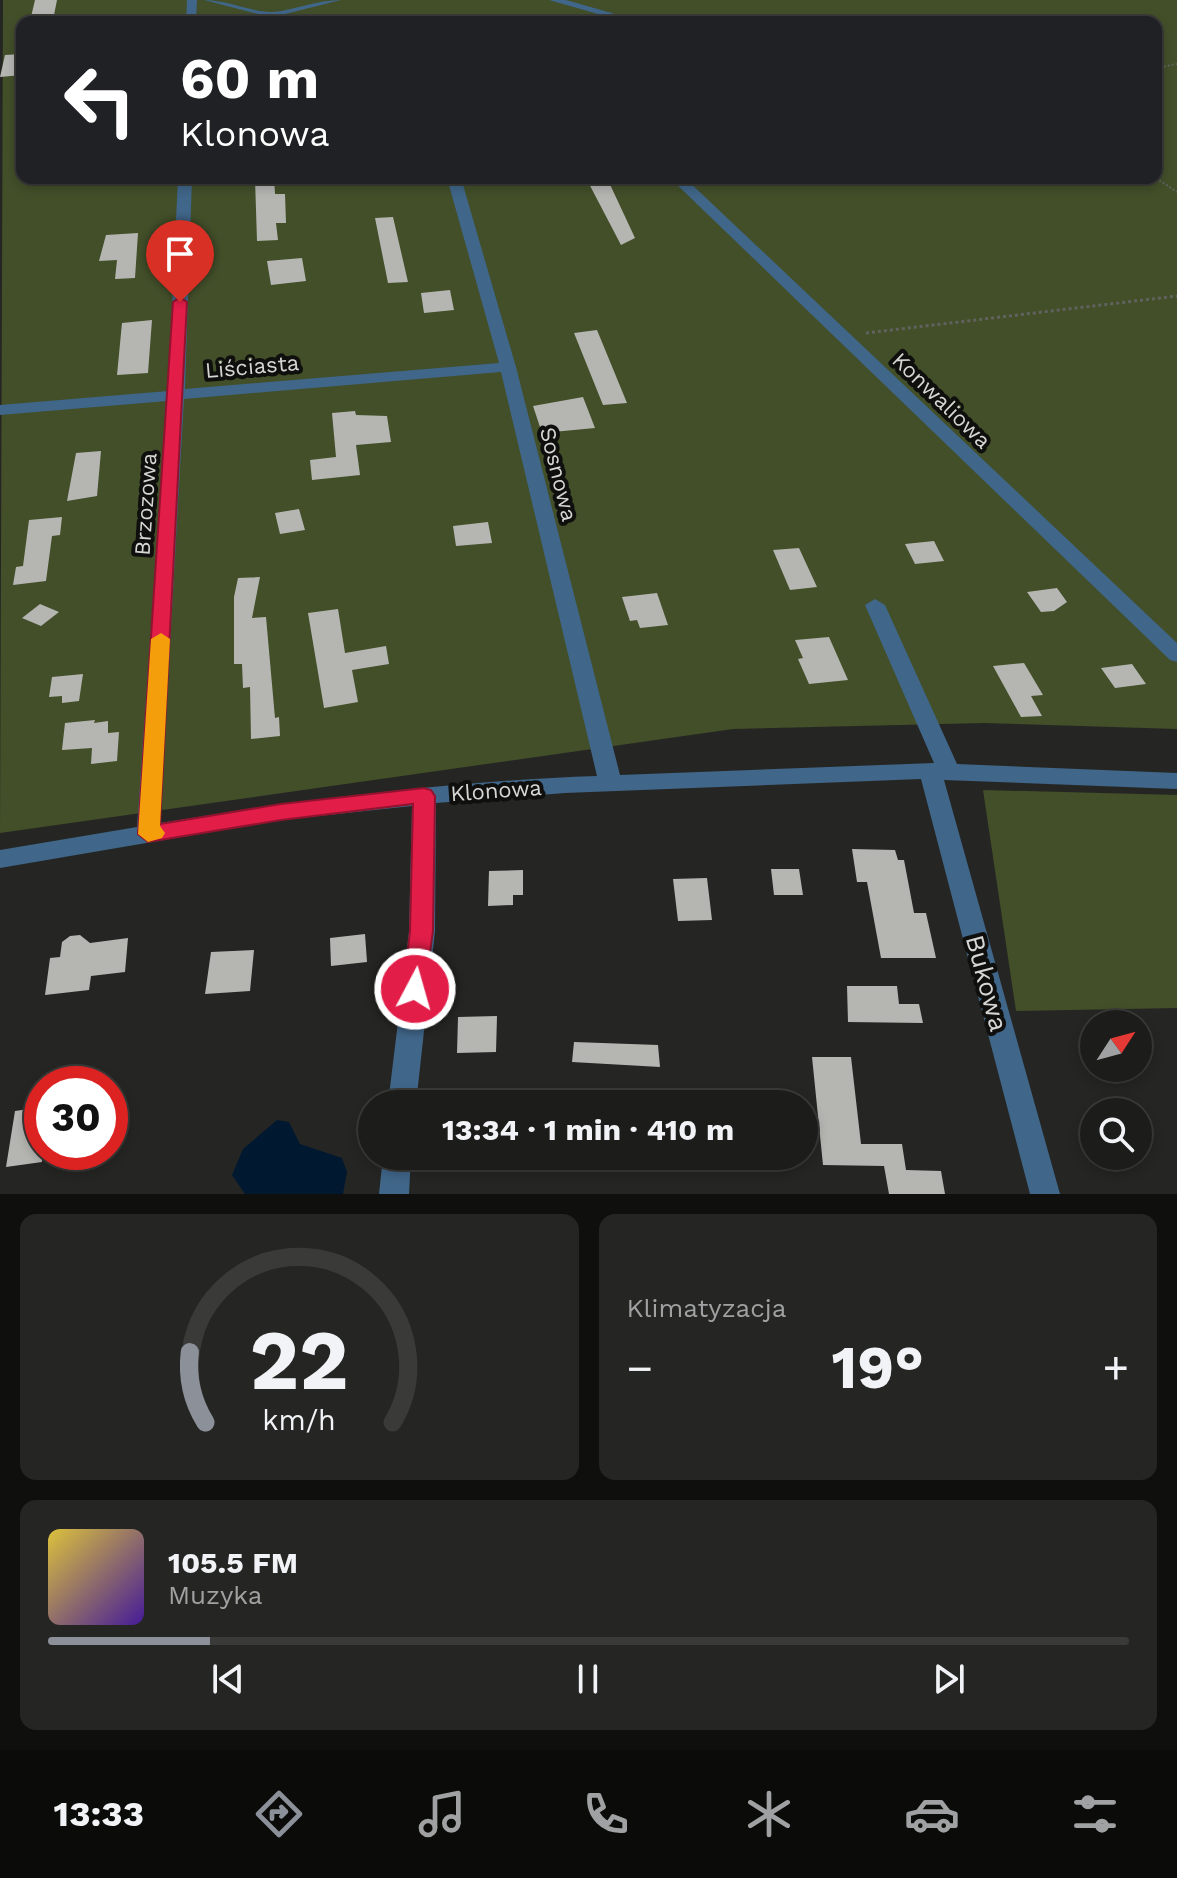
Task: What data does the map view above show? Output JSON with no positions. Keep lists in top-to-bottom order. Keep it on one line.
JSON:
{"streets":{"street":["Liściasta","Konwaliowa","Sosnowa","Brzozowa","Klonowa","Bukowa"]},"crossings":[["Liściasta","Sosnowa"],["Liściasta","Brzozowa"],["Sosnowa","Klonowa"],["Brzozowa","Klonowa"],["Klonowa","Bukowa"]],"north":"top right","page":{"turn":["60 m","Klonowa"],"limit":"30","trip":"13:34 · 1 min · 410 m","tile":"Klimatyzacja","heat":["−","19°","+"],"song":["105.5 FM","Muzyka"],"tabs":"13:33","gauge":["22","km/h"]}}
